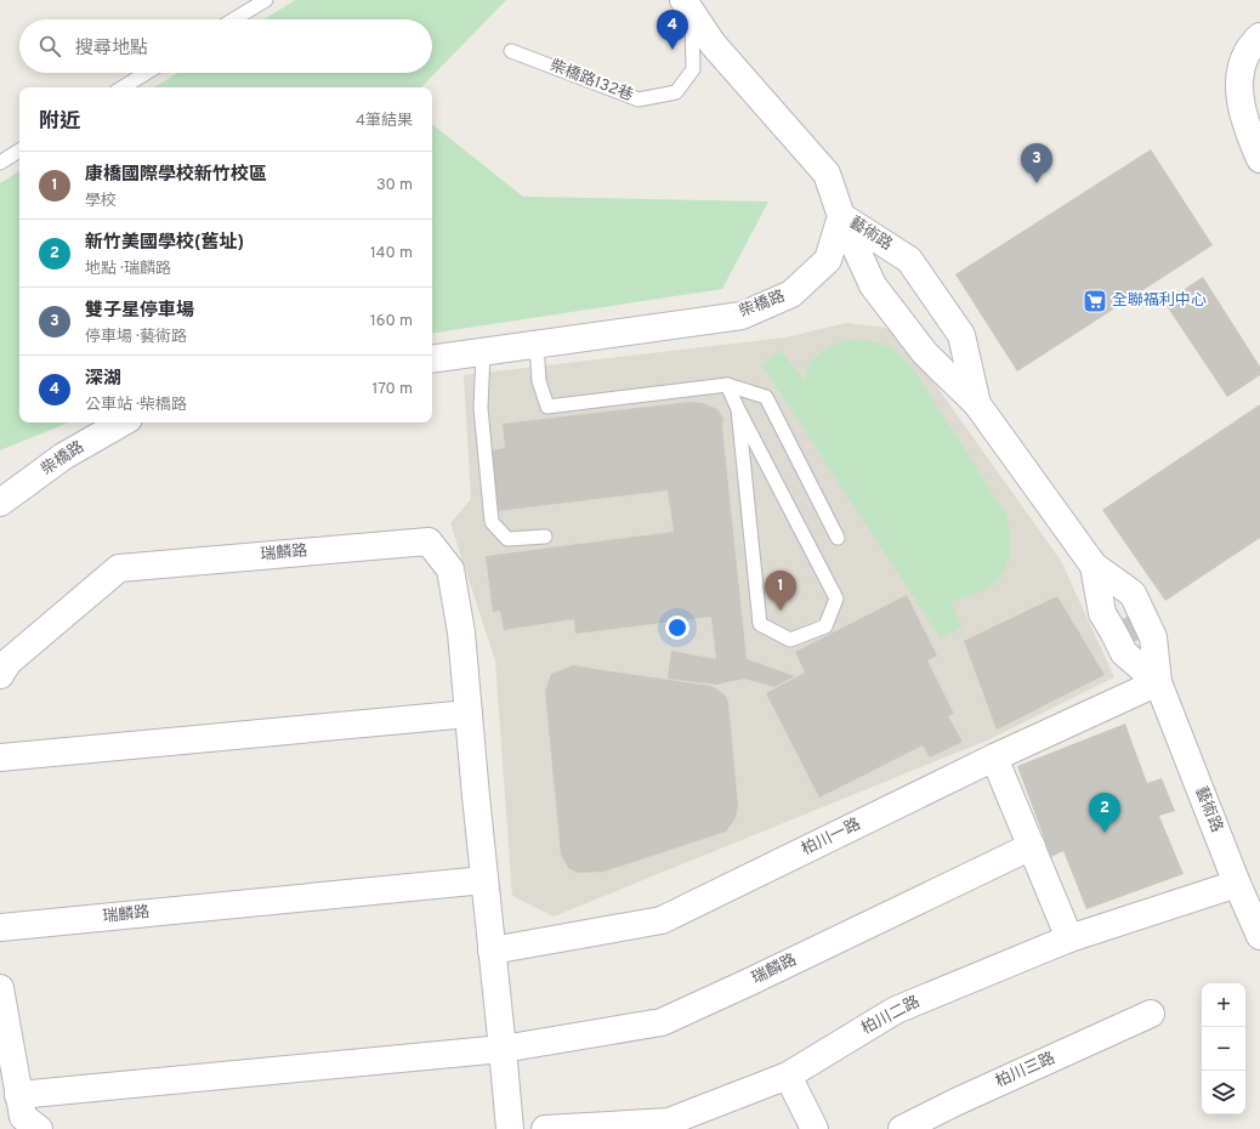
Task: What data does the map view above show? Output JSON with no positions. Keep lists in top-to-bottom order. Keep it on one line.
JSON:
{"streets":{"street":["藝術路","柴橋路","瑞麟路","柏川一路","柏川二路","柏川三路"],"lane":["柴橋路132巷"]},"crossings":[["藝術路","柴橋路"],["藝術路","柏川一路"],["藝術路","柏川二路"],["瑞麟路","柏川一路"]],"places":{"supermarket":["全聯福利中心"]},"page":{"pins":["4","3","1","2"],"search":"搜尋地點","heading":["附近","4筆結果"],"list":[{"mark":"1","name":"康橋國際學校新竹校區","note":"學校","value":"30 m"},{"mark":"2","name":"新竹美國學校(舊址)","note":"地點 · 瑞麟路","value":"140 m"},{"mark":"3","name":"雙子星停車場","note":"停車場 · 藝術路","value":"160 m"},{"mark":"4","name":"深湖","note":"公車站 · 柴橋路","value":"170 m"}],"map_buttons":["+","−"]}}
